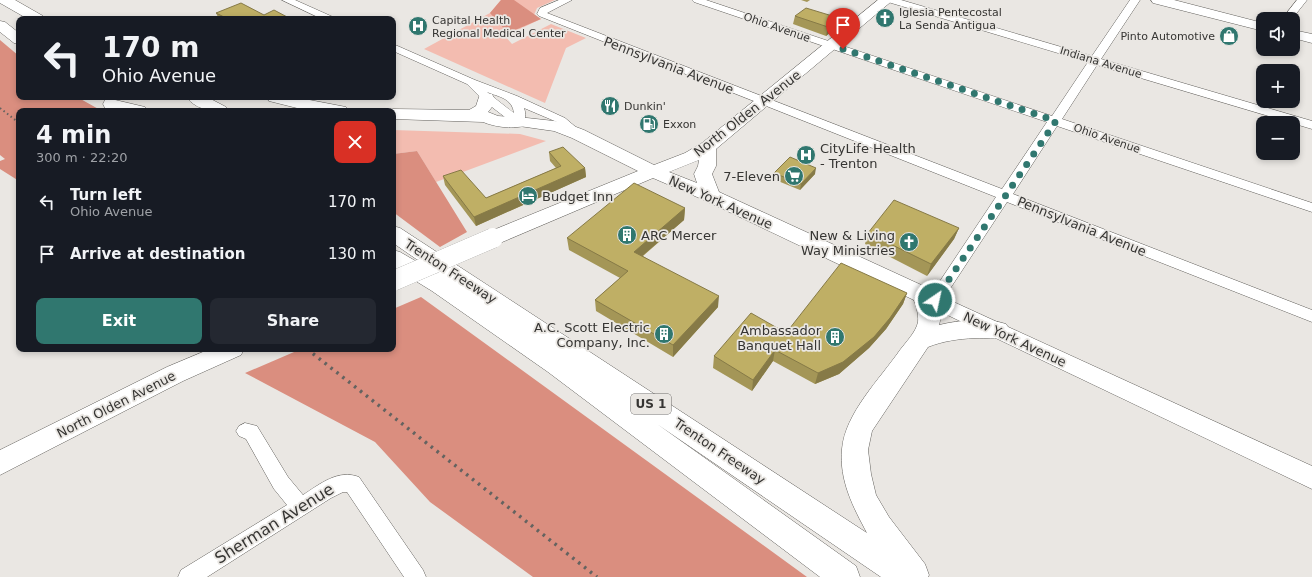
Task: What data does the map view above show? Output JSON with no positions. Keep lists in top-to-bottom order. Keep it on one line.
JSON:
{"streets":{"main road":["North Olden Avenue","New York Avenue","Trenton Freeway","US 1"],"street":["Ohio Avenue","Indiana Avenue","Pennsylvania Avenue","Sherman Avenue"]},"crossings":[["Ohio Avenue","North Olden Avenue"],["Pennsylvania Avenue","North Olden Avenue"],["North Olden Avenue","New York Avenue"]],"places":{"church":["Iglesia Pentecostal La Senda Antigua","New & Living Way Ministries"],"hospital":["Capital Health Regional Medical Center","CityLife Health - Trenton"],"shop":["Pinto Automotive"],"restaurant":["Dunkin'"],"fuel station":["Exxon"],"supermarket":["7-Eleven"],"hotel":["Budget Inn"],"building":["ARC Mercer","A.C. Scott Electric Company, Inc.","Ambassador Banquet Hall"]},"page":{"map_buttons":["+","−"],"turn":["170 m","Ohio Avenue"],"heading":["4 min","300 m · 22:20"],"list":[{"name":"Turn left","note":"Ohio Avenue","value":"170 m"},{"name":"Arrive at destination","value":"130 m"}],"buttons":["Exit","Share"]}}
